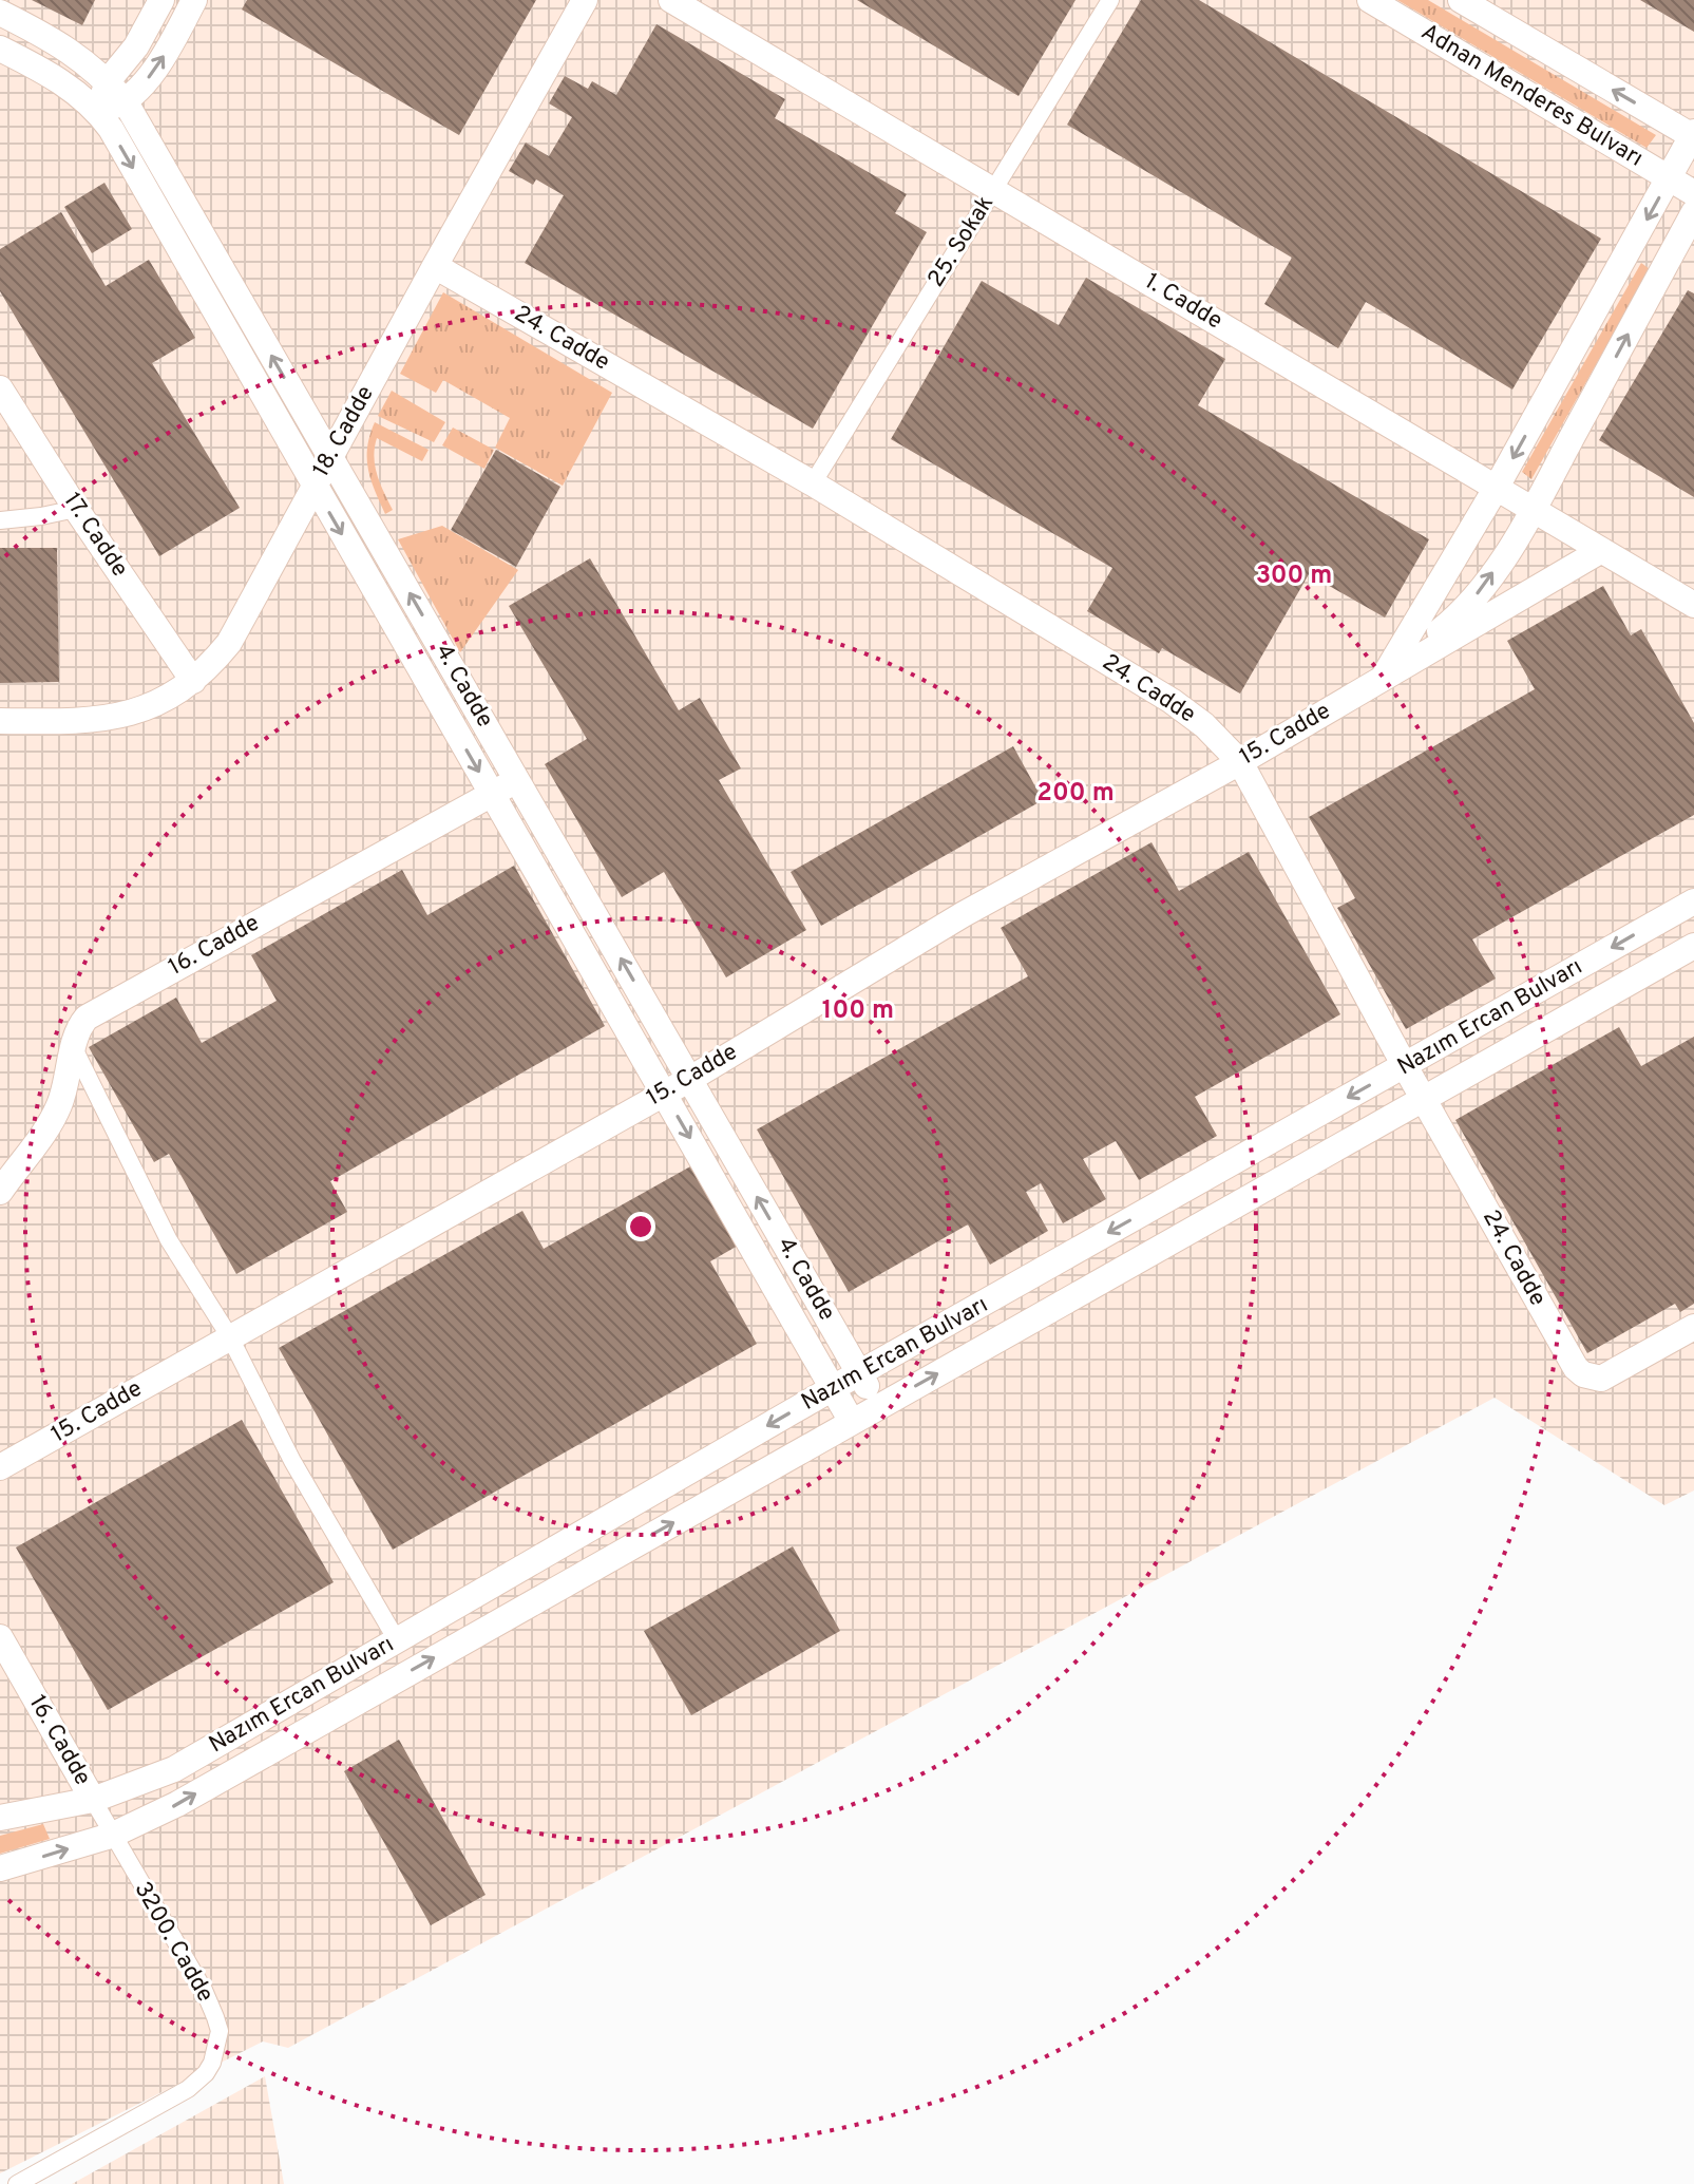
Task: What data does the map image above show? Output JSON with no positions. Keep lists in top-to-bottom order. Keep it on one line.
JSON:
{"streets":{"street":["Adnan Menderes Bulvarı","25. Sokak","1. Cadde","24. Cadde","18. Cadde","17. Cadde","4. Cadde","15. Cadde","16. Cadde","Nazım Ercan Bulvarı","3200. Cadde"]},"crossings":[["Adnan Menderes Bulvarı","15. Cadde"],["25. Sokak","1. Cadde"],["25. Sokak","24. Cadde"],["1. Cadde","15. Cadde"],["24. Cadde","18. Cadde"],["24. Cadde","15. Cadde"],["24. Cadde","Nazım Ercan Bulvarı"],["18. Cadde","17. Cadde"],["18. Cadde","4. Cadde"],["4. Cadde","15. Cadde"],["4. Cadde","16. Cadde"],["4. Cadde","Nazım Ercan Bulvarı"],["16. Cadde","Nazım Ercan Bulvarı"],["16. Cadde","3200. Cadde"],["Nazım Ercan Bulvarı","3200. Cadde"]],"rings":["300 m","200 m","100 m"]}
